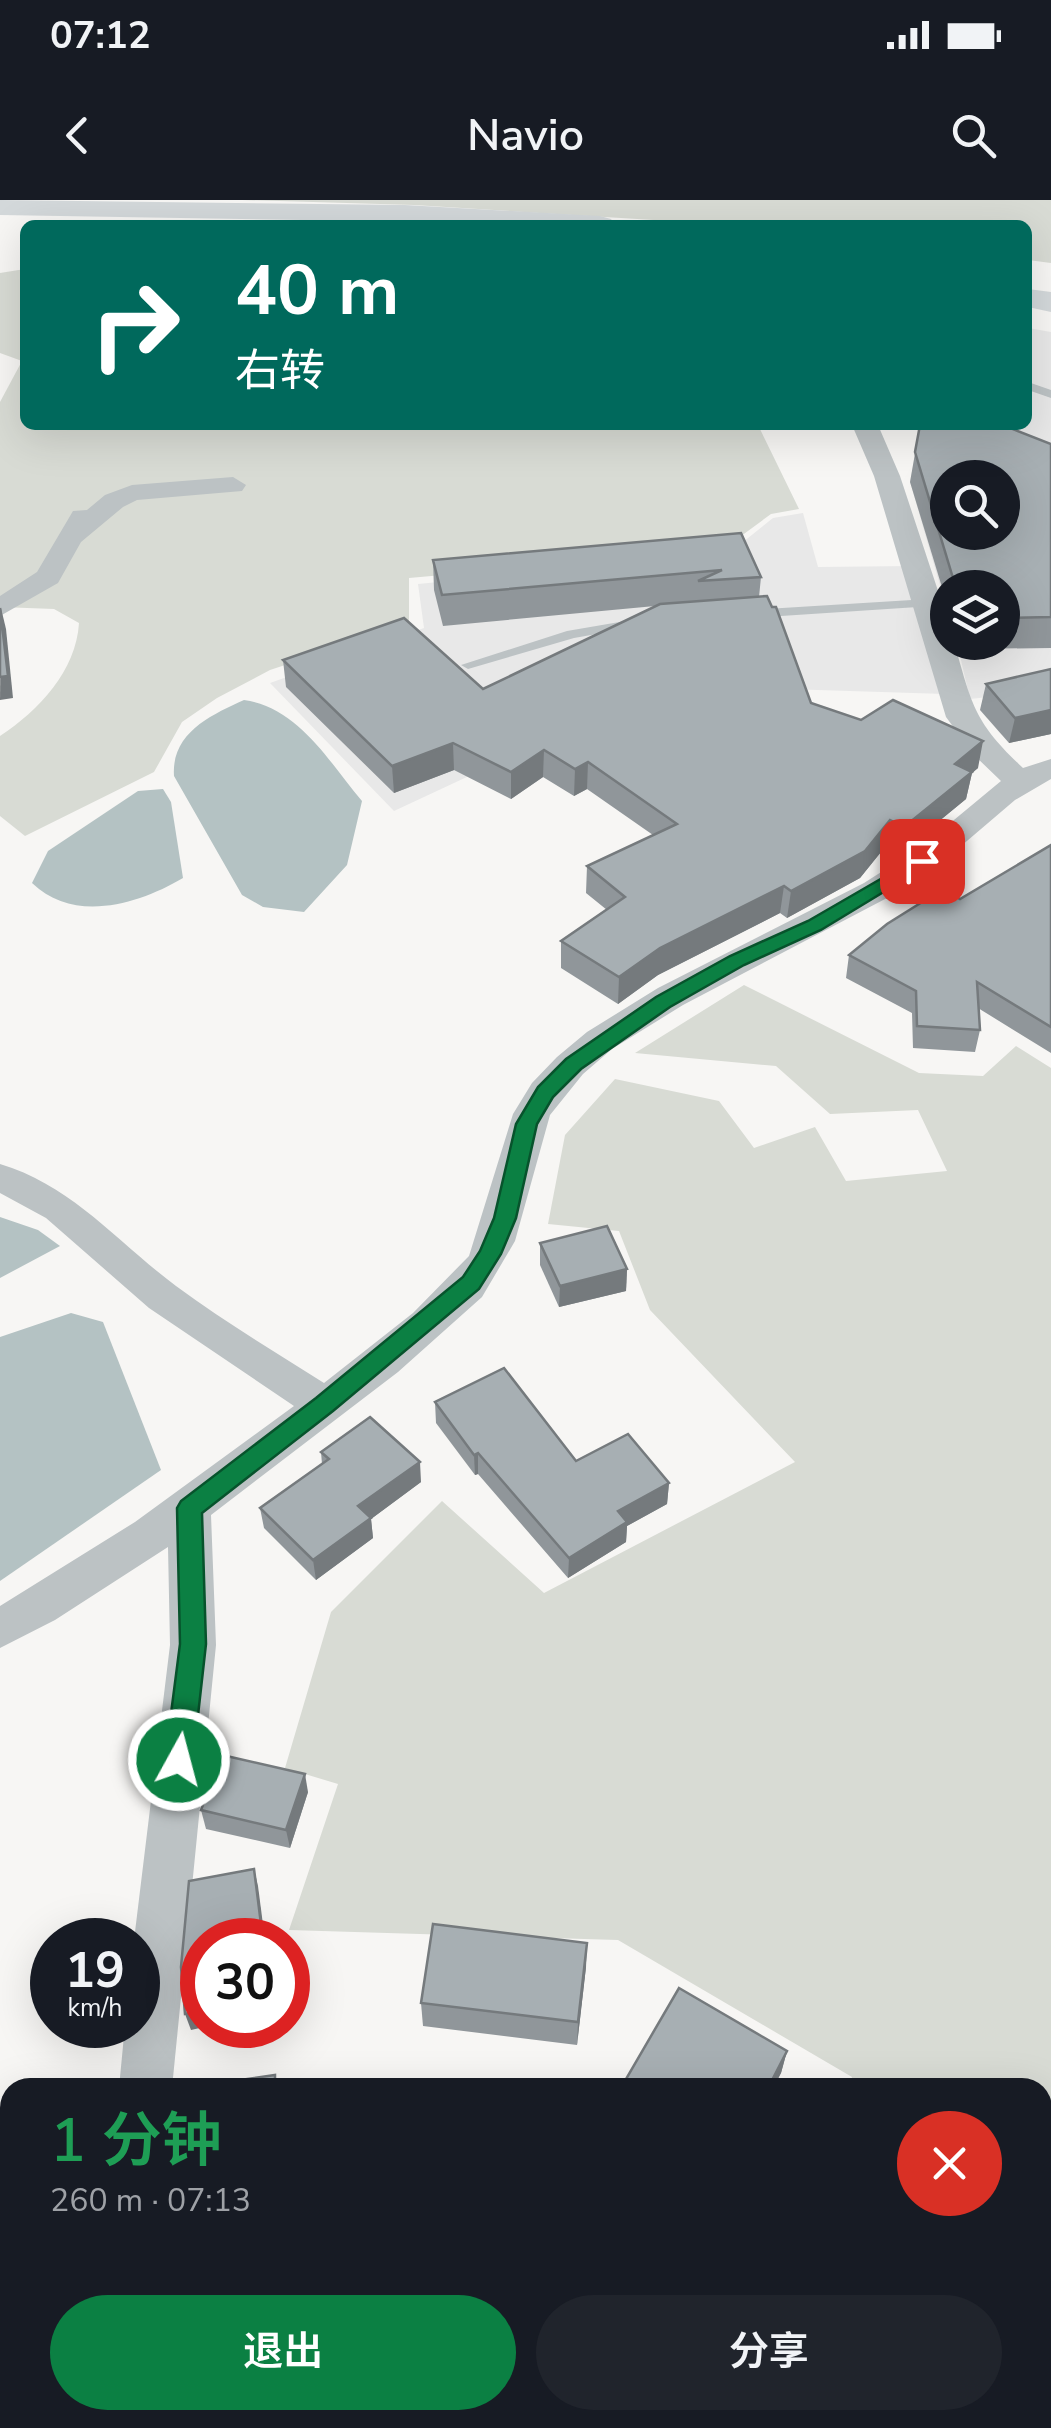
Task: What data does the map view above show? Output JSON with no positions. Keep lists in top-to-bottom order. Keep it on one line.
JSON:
{"page":{"status":"07:12","header":"Navio","turn":["40 m","右转"],"speed":"19 km/h","limit":"30","heading":["1 分钟","260 m · 07:13"],"buttons":["退出","分享"]}}
